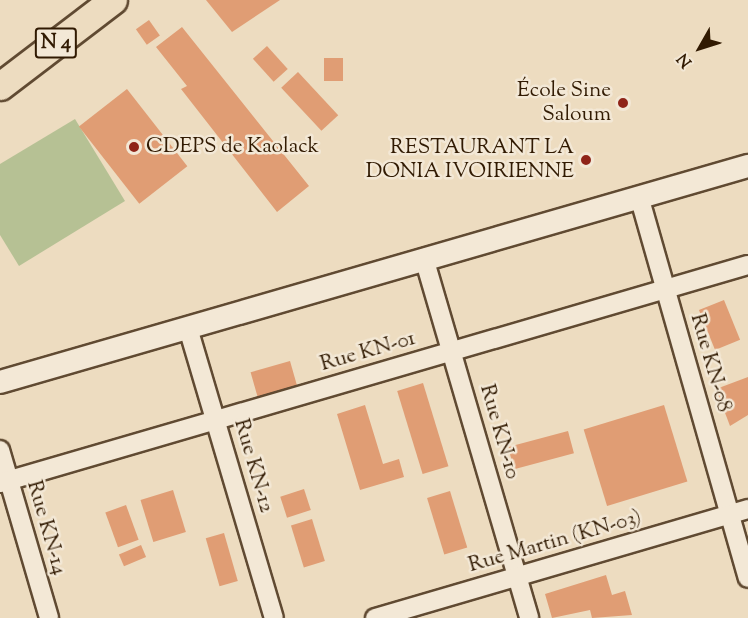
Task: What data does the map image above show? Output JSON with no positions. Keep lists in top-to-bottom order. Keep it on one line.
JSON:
{"streets":{"main road":["N 4"],"street":["Rue KN-01","Rue KN-08","Rue KN-10","Rue KN-12","Rue KN-14","Rue Martin (KN-03)"]},"crossings":[["Rue KN-01","Rue KN-08"],["Rue KN-01","Rue KN-10"],["Rue KN-01","Rue KN-12"],["Rue KN-01","Rue KN-14"],["Rue KN-08","Rue Martin (KN-03)"],["Rue KN-10","Rue Martin (KN-03)"]],"places":["École Sine Saloum","CDEPS de Kaolack","RESTAURANT LA DONIA IVOIRIENNE"],"north":"bottom left"}
